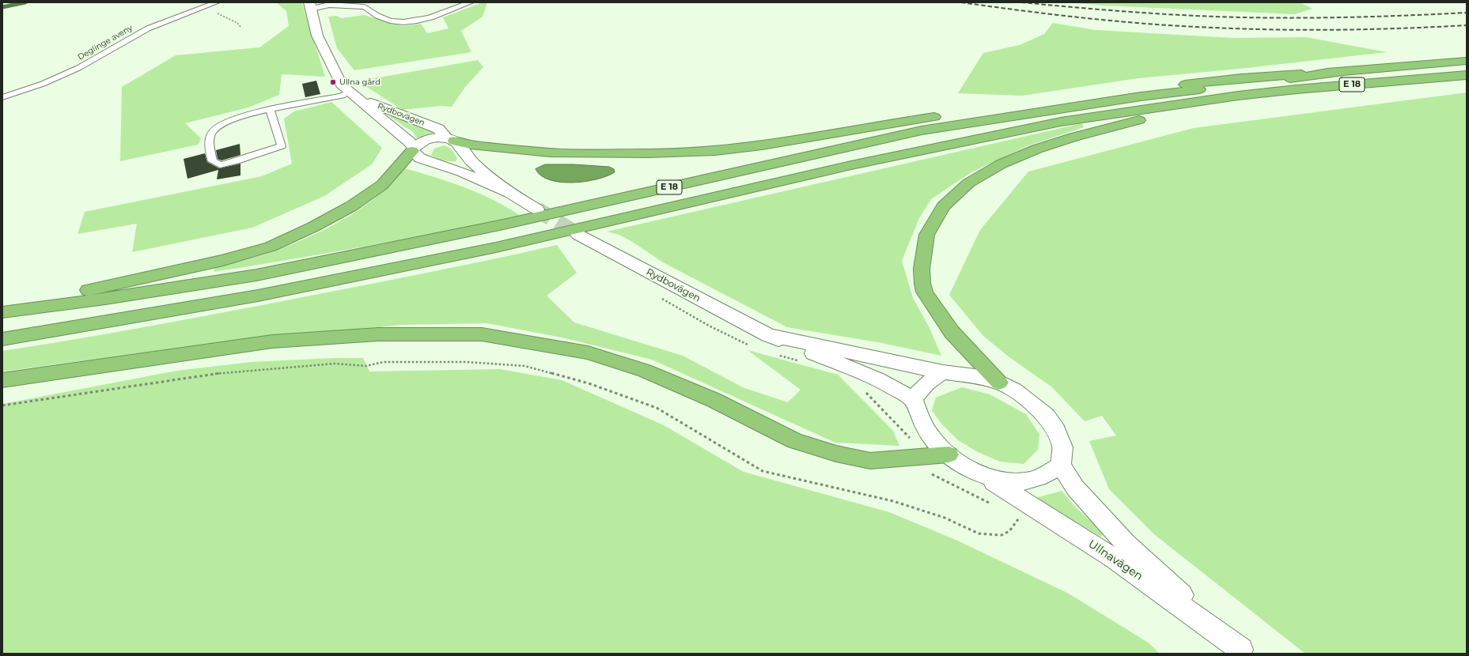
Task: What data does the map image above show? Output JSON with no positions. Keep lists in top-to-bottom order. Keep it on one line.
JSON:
{"streets":{"highway":["E 18"],"street":["Rydbovägen","Ullnavägen"],"lane":["Deglinge aveny"]},"crossings":[["Rydbovägen","Ullnavägen"]],"places":["Ullna gård"]}
